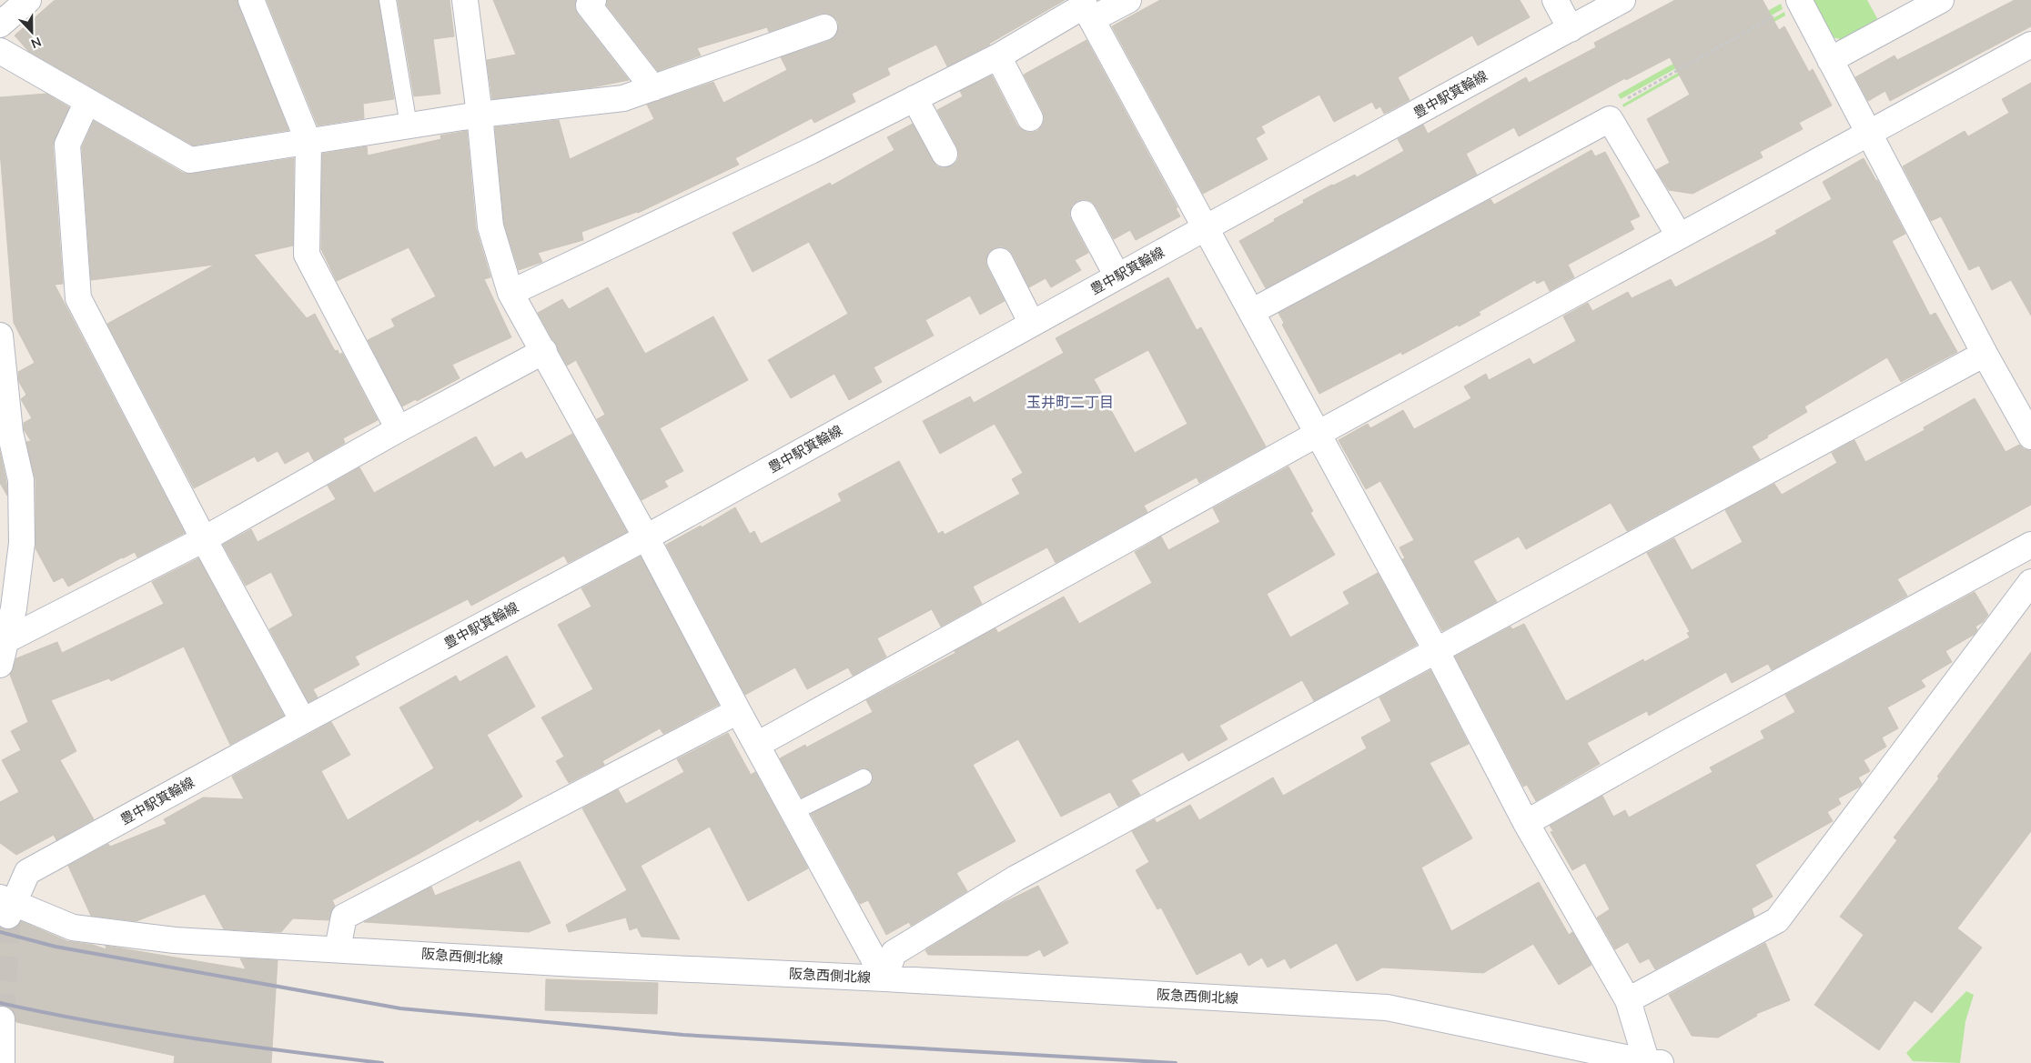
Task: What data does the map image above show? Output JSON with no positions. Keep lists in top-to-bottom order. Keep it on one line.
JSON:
{"streets":{"street":["豊中駅箕輪線","阪急西側北線"]},"crossings":[["豊中駅箕輪線","阪急西側北線"]],"districts":["玉井町二丁目"],"north":"bottom"}
